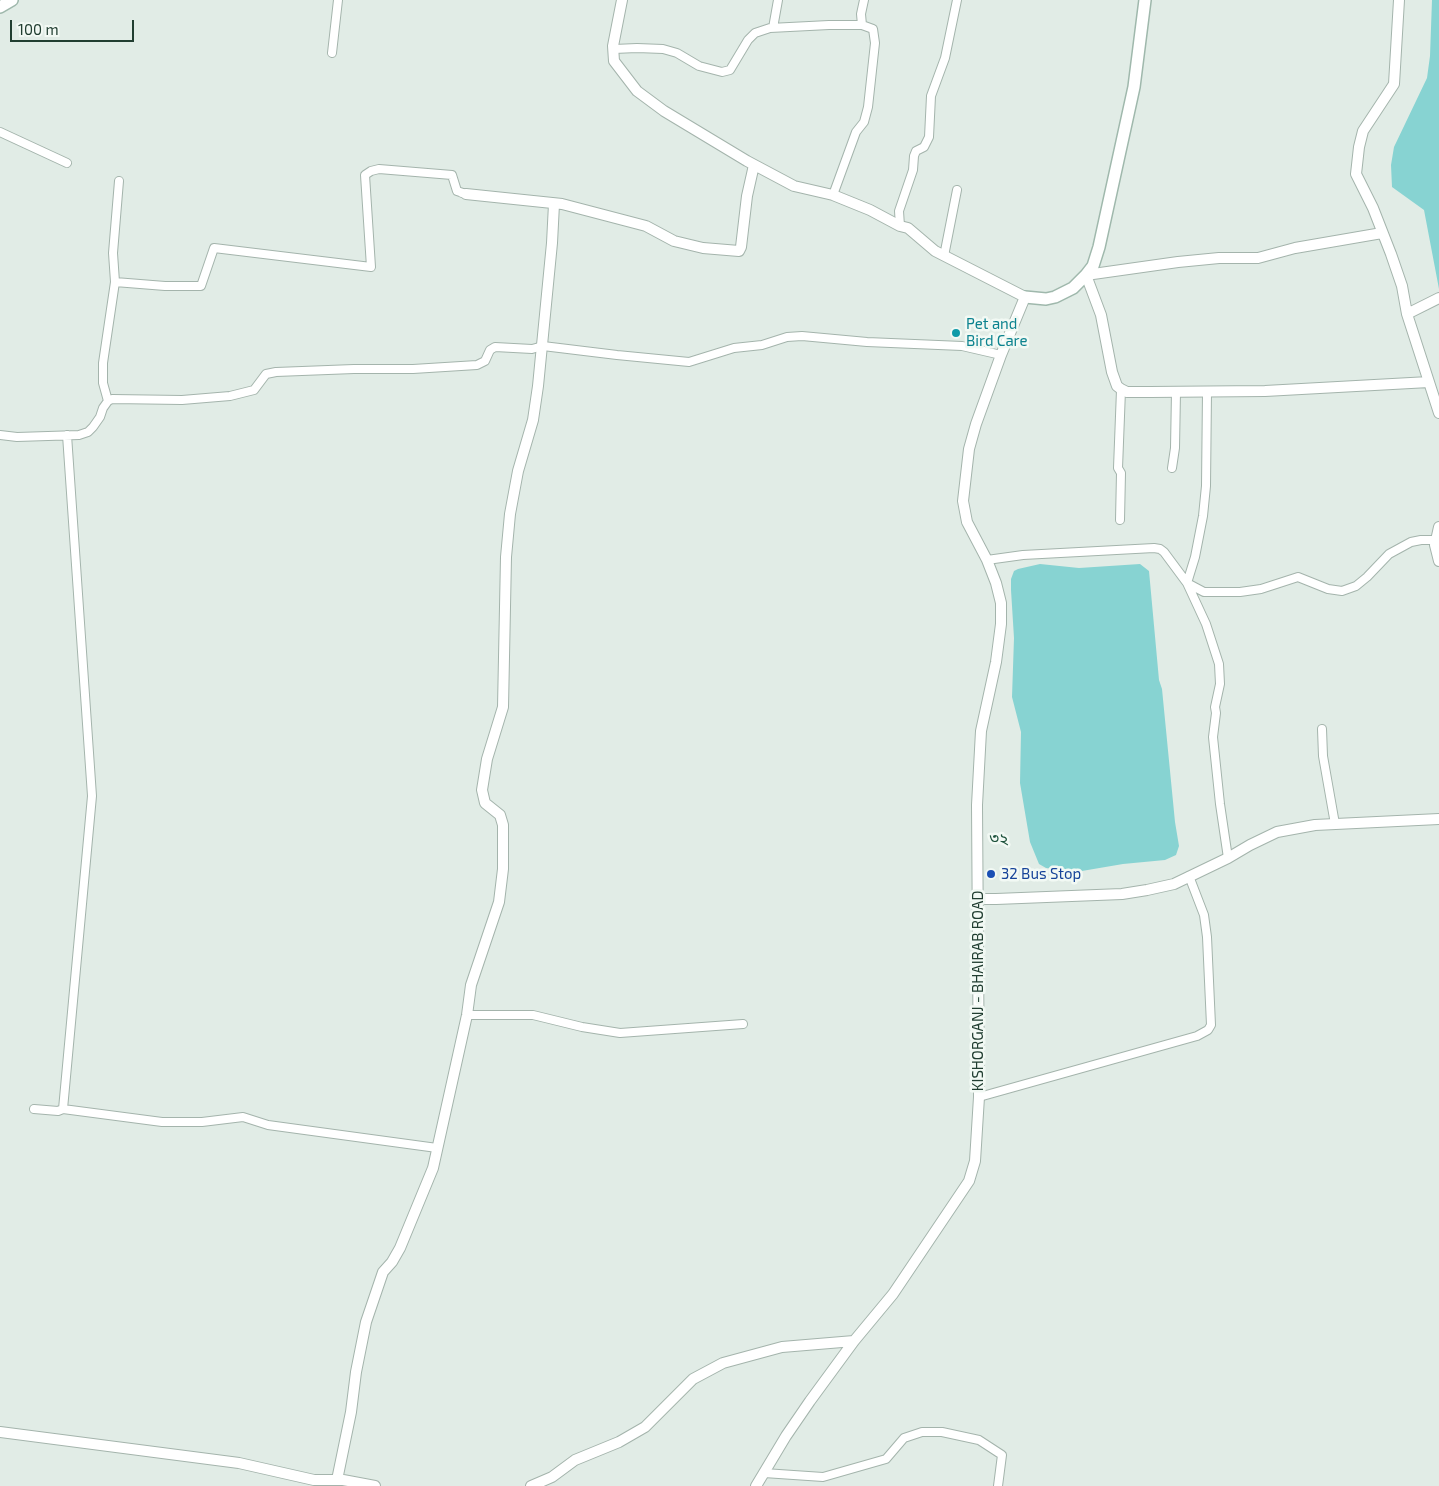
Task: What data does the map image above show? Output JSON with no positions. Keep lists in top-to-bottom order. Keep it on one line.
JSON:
{"streets":{"street":["KISHORGANJ - BHAIRAB ROAD"]},"districts":["৩২"],"places":["Pet and Bird Care","32 Bus Stop"],"scale_bar":"100 m"}
